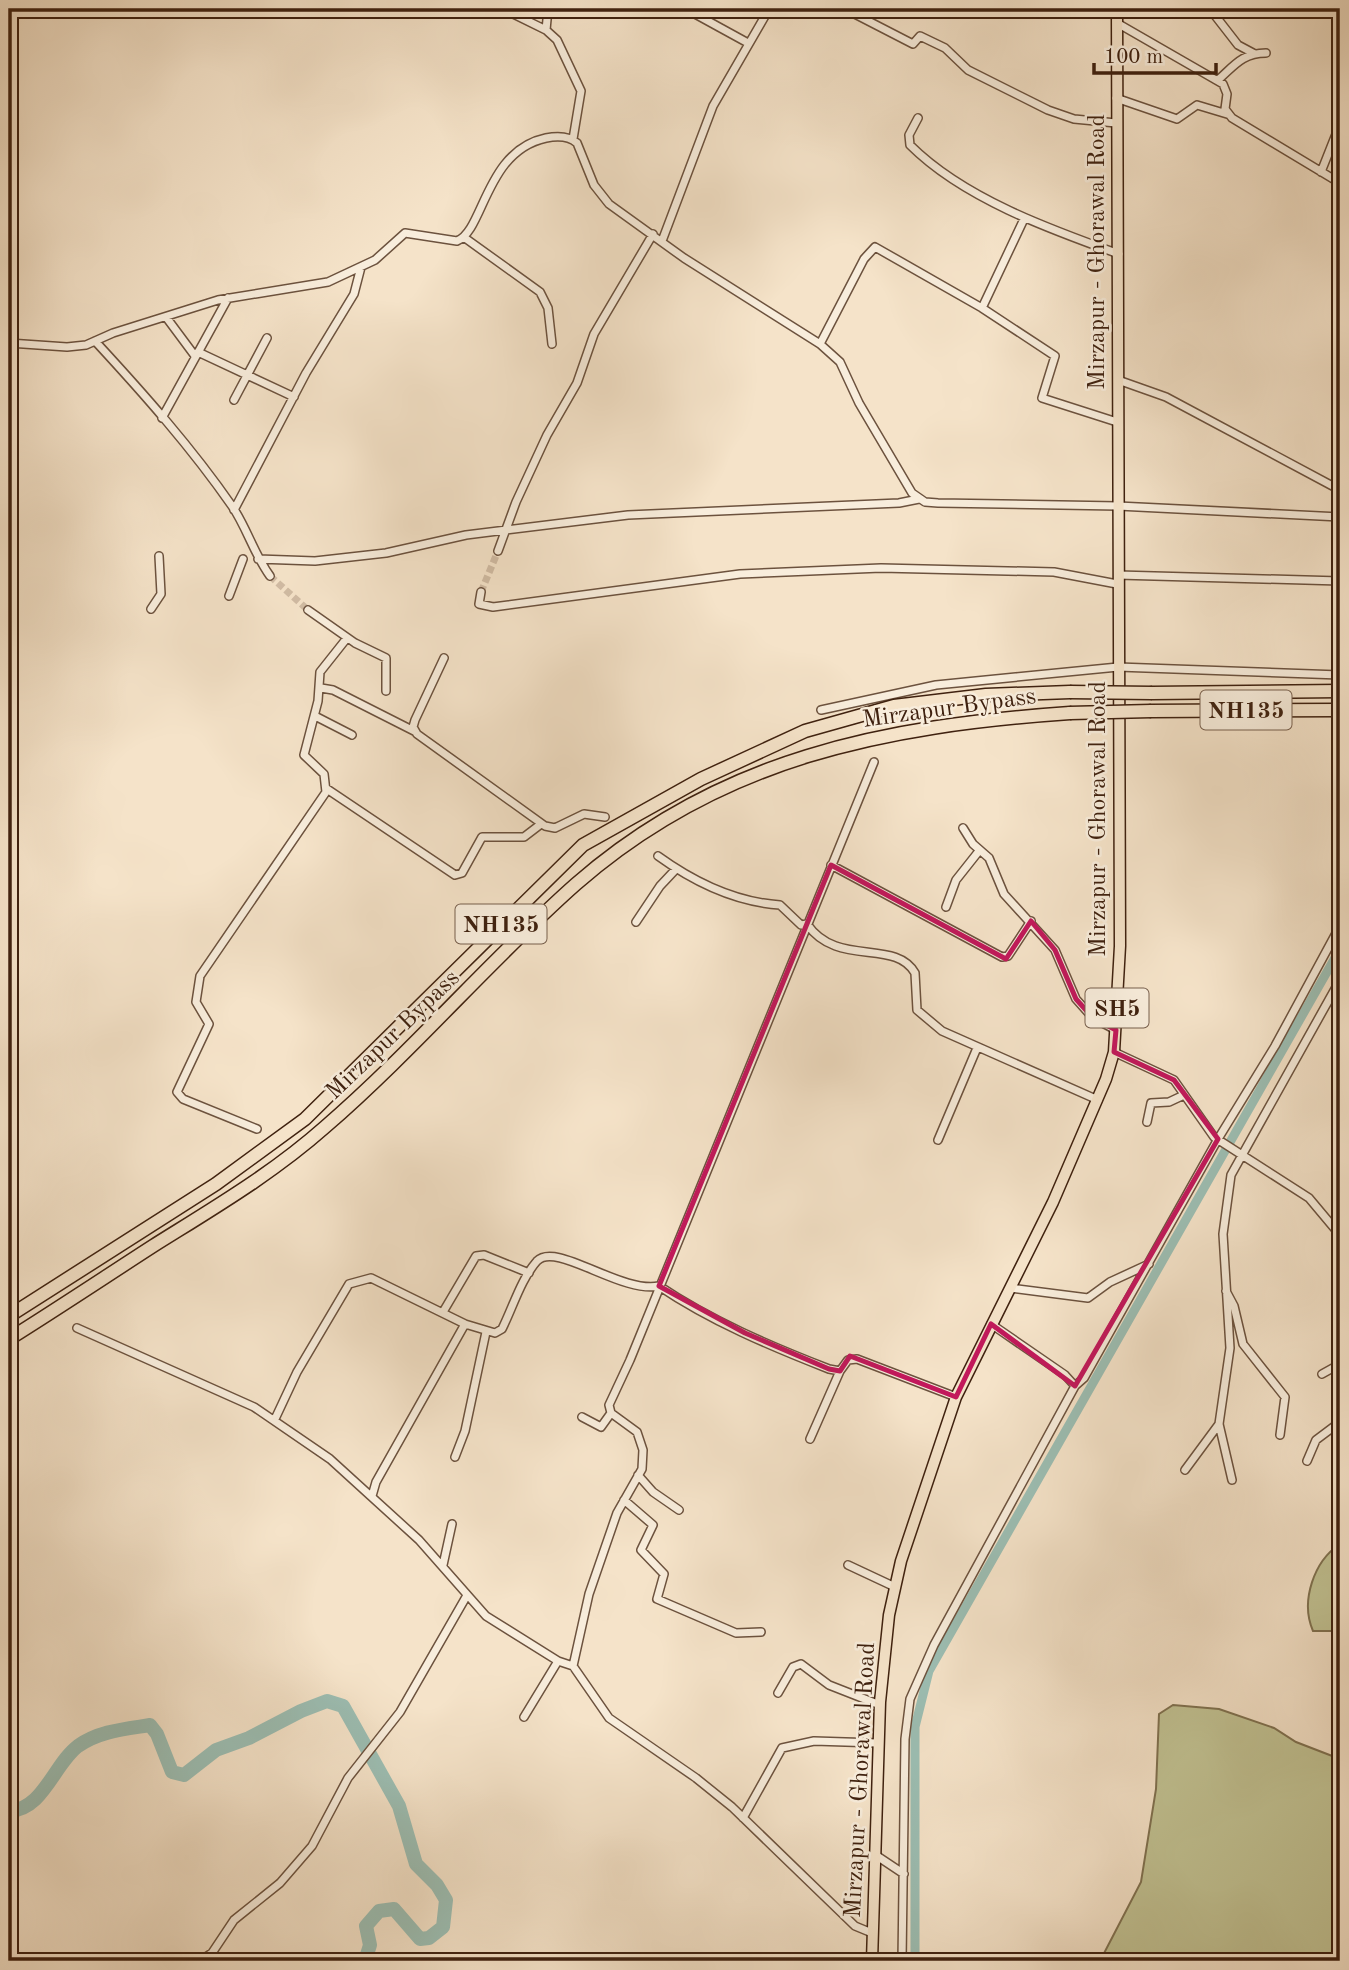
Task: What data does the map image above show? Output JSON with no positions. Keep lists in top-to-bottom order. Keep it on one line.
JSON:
{"streets":{"highway":["Mirzapur Bypass","NH135"],"main road":["Mirzapur - Ghorawal Road","SH5"]},"scale_bar":"100 m"}
